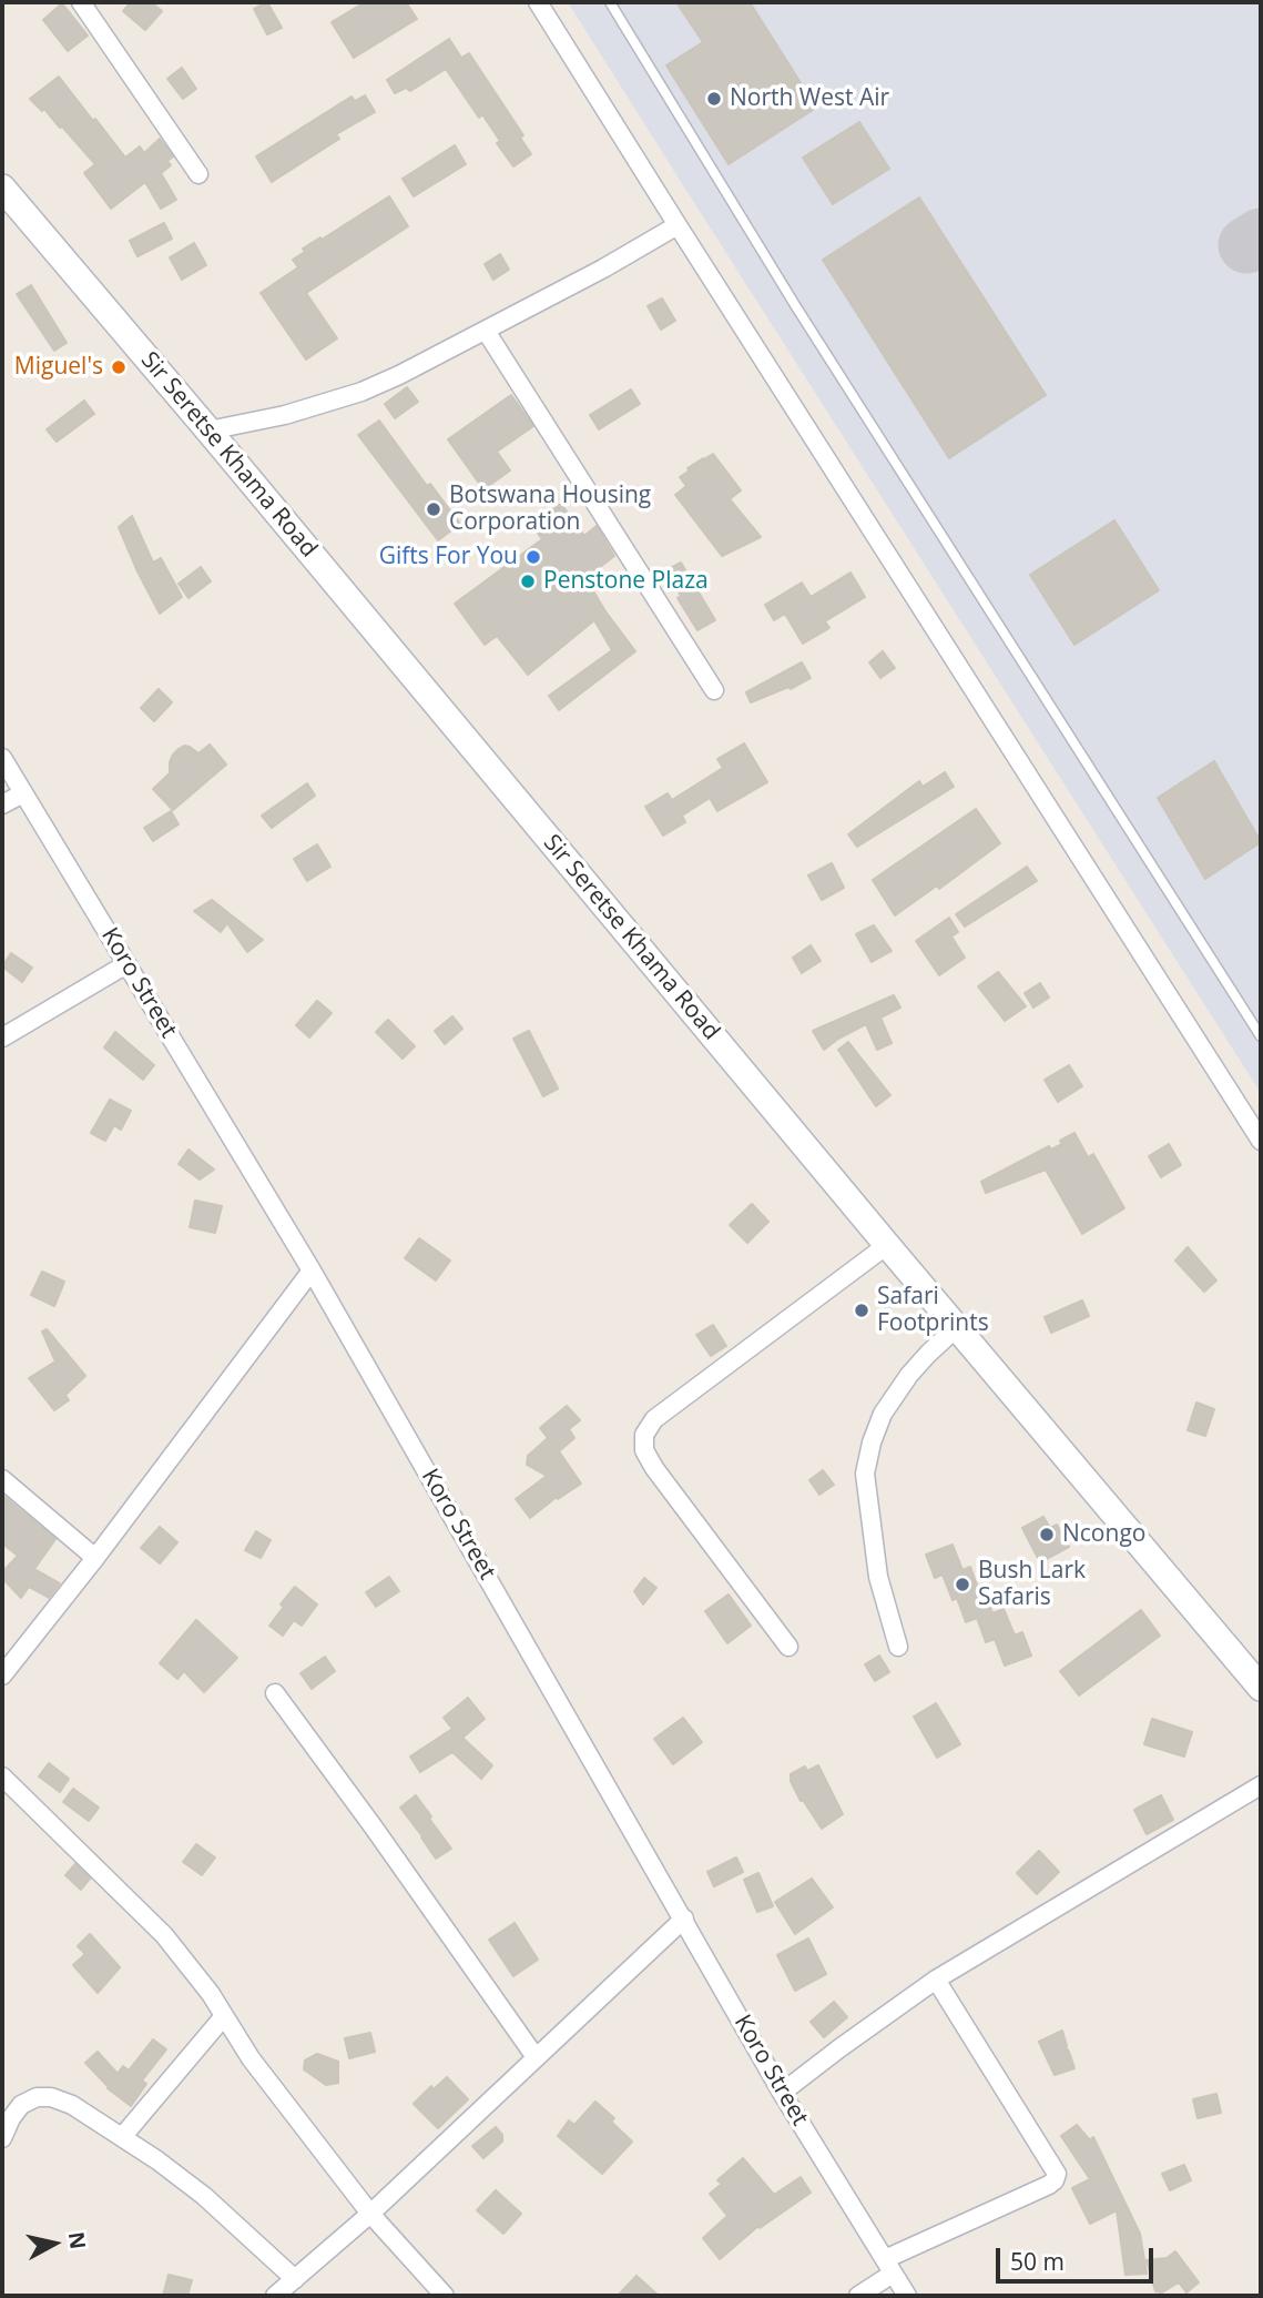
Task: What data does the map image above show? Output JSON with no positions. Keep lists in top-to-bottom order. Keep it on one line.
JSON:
{"streets":{"main road":["Sir Seretse Khama Road"],"street":["Koro Street"]},"places":["North West Air","Miguel's","Botswana Housing Corporation","Gifts For You","Penstone Plaza","Safari Footprints","Ncongo","Bush Lark Safaris"],"scale_bar":"50 m","north":"right"}
